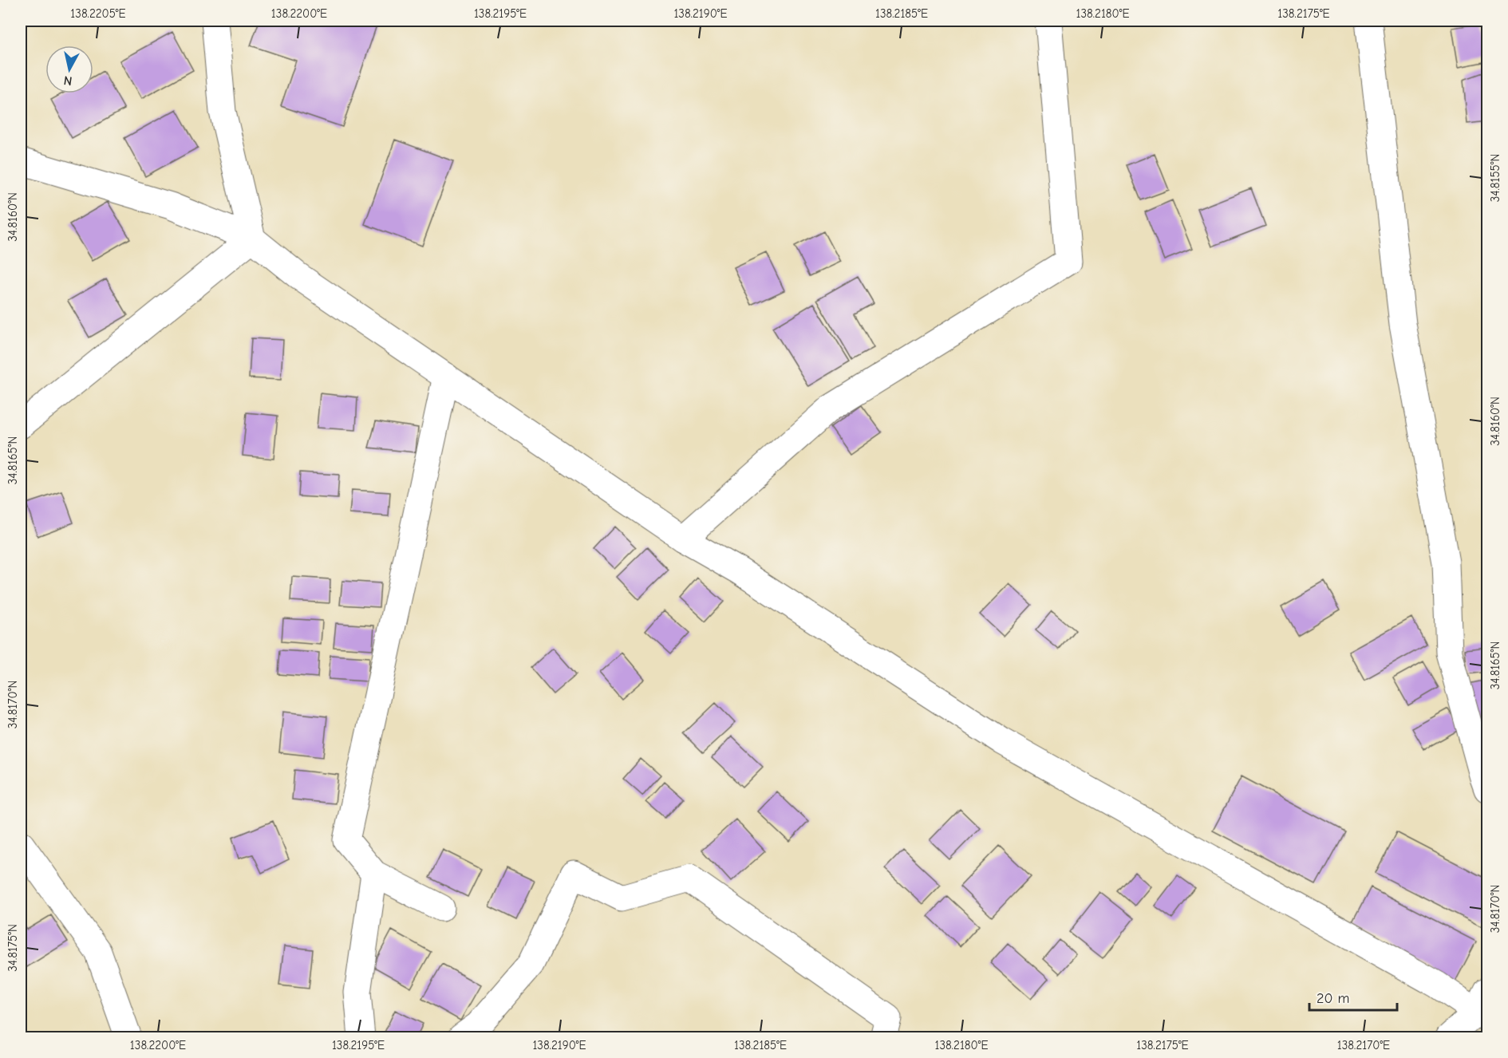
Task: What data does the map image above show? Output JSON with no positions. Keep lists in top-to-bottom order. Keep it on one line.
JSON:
{"scale_bar":"20 m","north":"bottom","coordinates":["138.2205°E","138.2200°E","138.2195°E","138.2190°E","138.2185°E","138.2180°E","138.2175°E","34.8155°N","34.8160°N","34.8165°N","34.8170°N","34.8175°N","138.2170°E"]}
